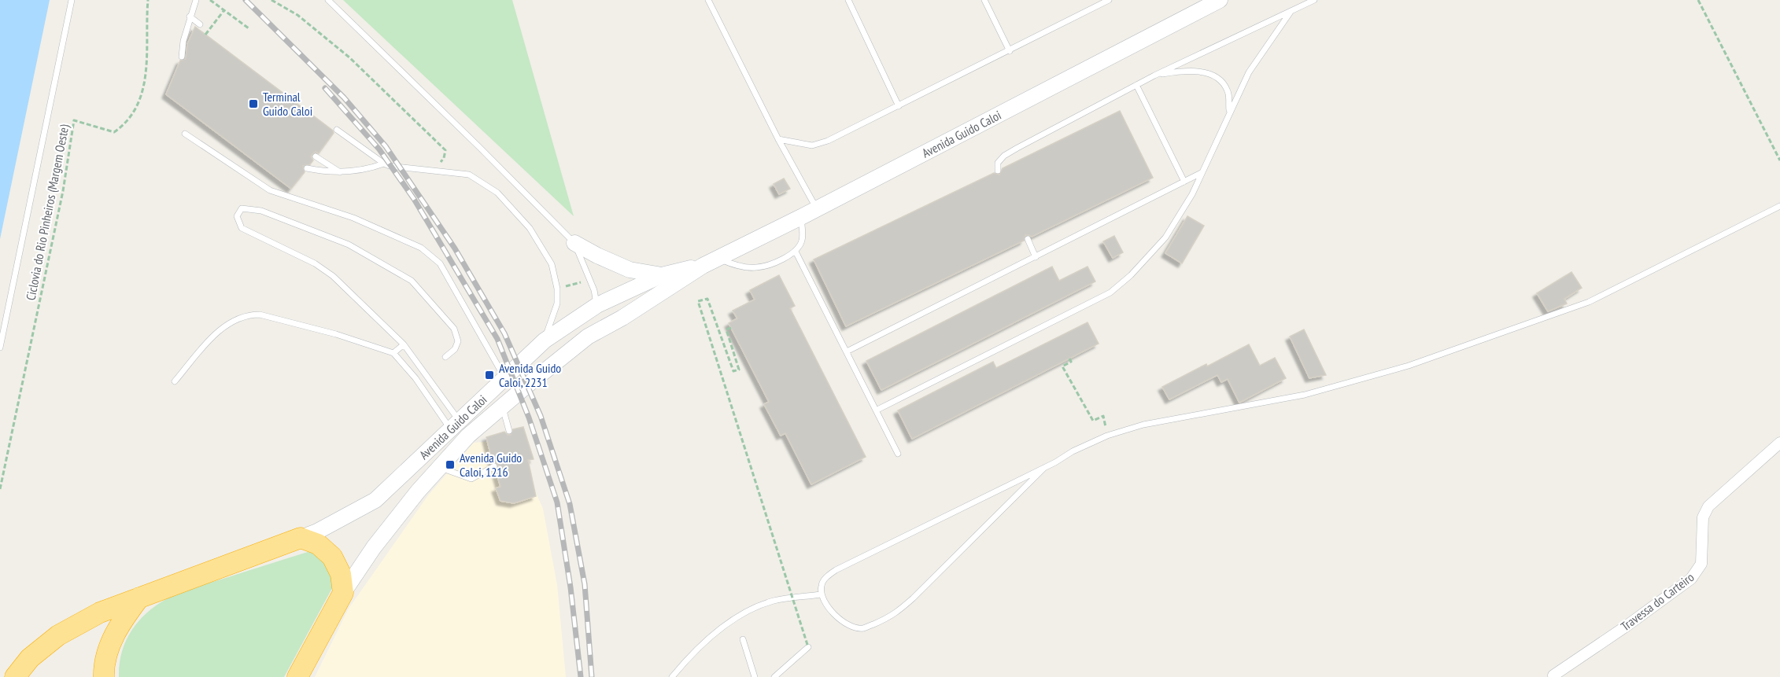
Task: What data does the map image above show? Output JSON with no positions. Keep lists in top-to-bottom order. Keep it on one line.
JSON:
{"streets":{"main road":["Avenida Guido Caloi"],"street":["Travessa do Carteiro"],"path":["Ciclovia do Rio Pinheiros (Margem Oeste)"]},"places":{"transit":["Terminal Guido Caloi","Avenida Guido Caloi, 2231","Avenida Guido Caloi, 1216"]}}
